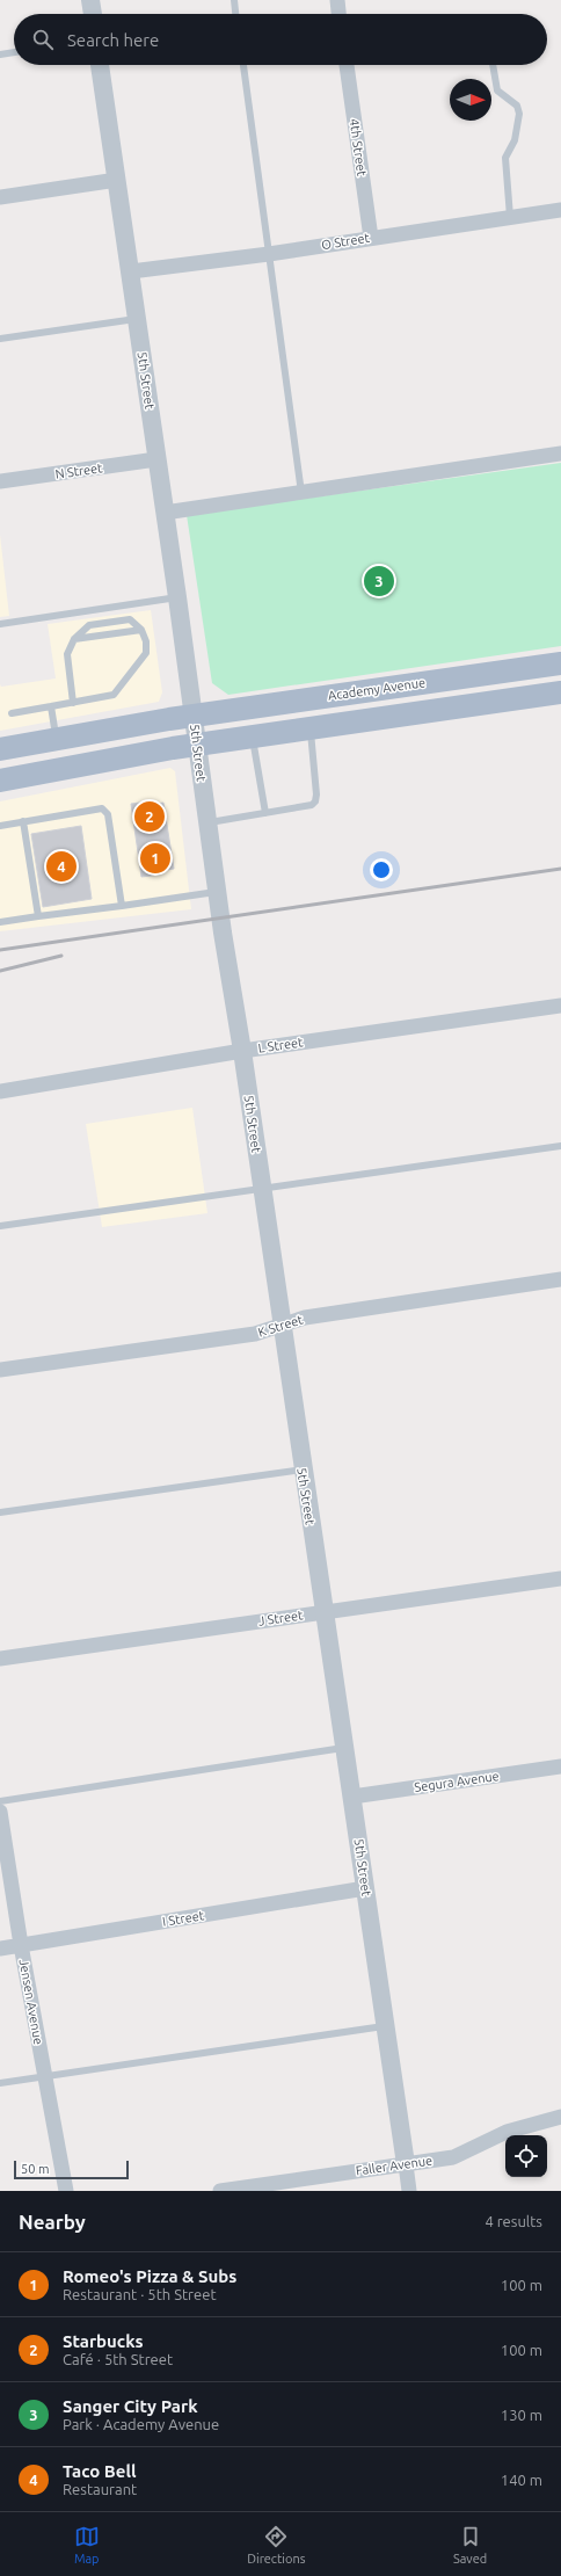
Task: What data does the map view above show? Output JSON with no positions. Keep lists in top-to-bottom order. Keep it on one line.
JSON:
{"streets":{"main road":["Academy Avenue"],"street":["4th Street","O Street","5th Street","N Street","L Street","K Street","J Street","Segura Avenue","I Street","Jensen Avenue","Faller Avenue"]},"crossings":[["4th Street","O Street"],["O Street","5th Street"],["5th Street","N Street"],["5th Street","Academy Avenue"],["5th Street","L Street"],["5th Street","K Street"],["5th Street","J Street"],["5th Street","Segura Avenue"],["5th Street","I Street"],["5th Street","Faller Avenue"],["I Street","Jensen Avenue"]],"scale_bar":"50 m","north":"right","page":{"search":"Search here","pins":["3","2","1","4"],"scale":"50 m","heading":["Nearby","4 results"],"list":[{"mark":"1","name":"Romeo's Pizza & Subs","note":"Restaurant · 5th Street","value":"100 m"},{"mark":"2","name":"Starbucks","note":"Café · 5th Street","value":"100 m"},{"mark":"3","name":"Sanger City Park","note":"Park · Academy Avenue","value":"130 m"},{"mark":"4","name":"Taco Bell","note":"Restaurant","value":"140 m"}],"nav":["Map","Directions","Saved"]}}
